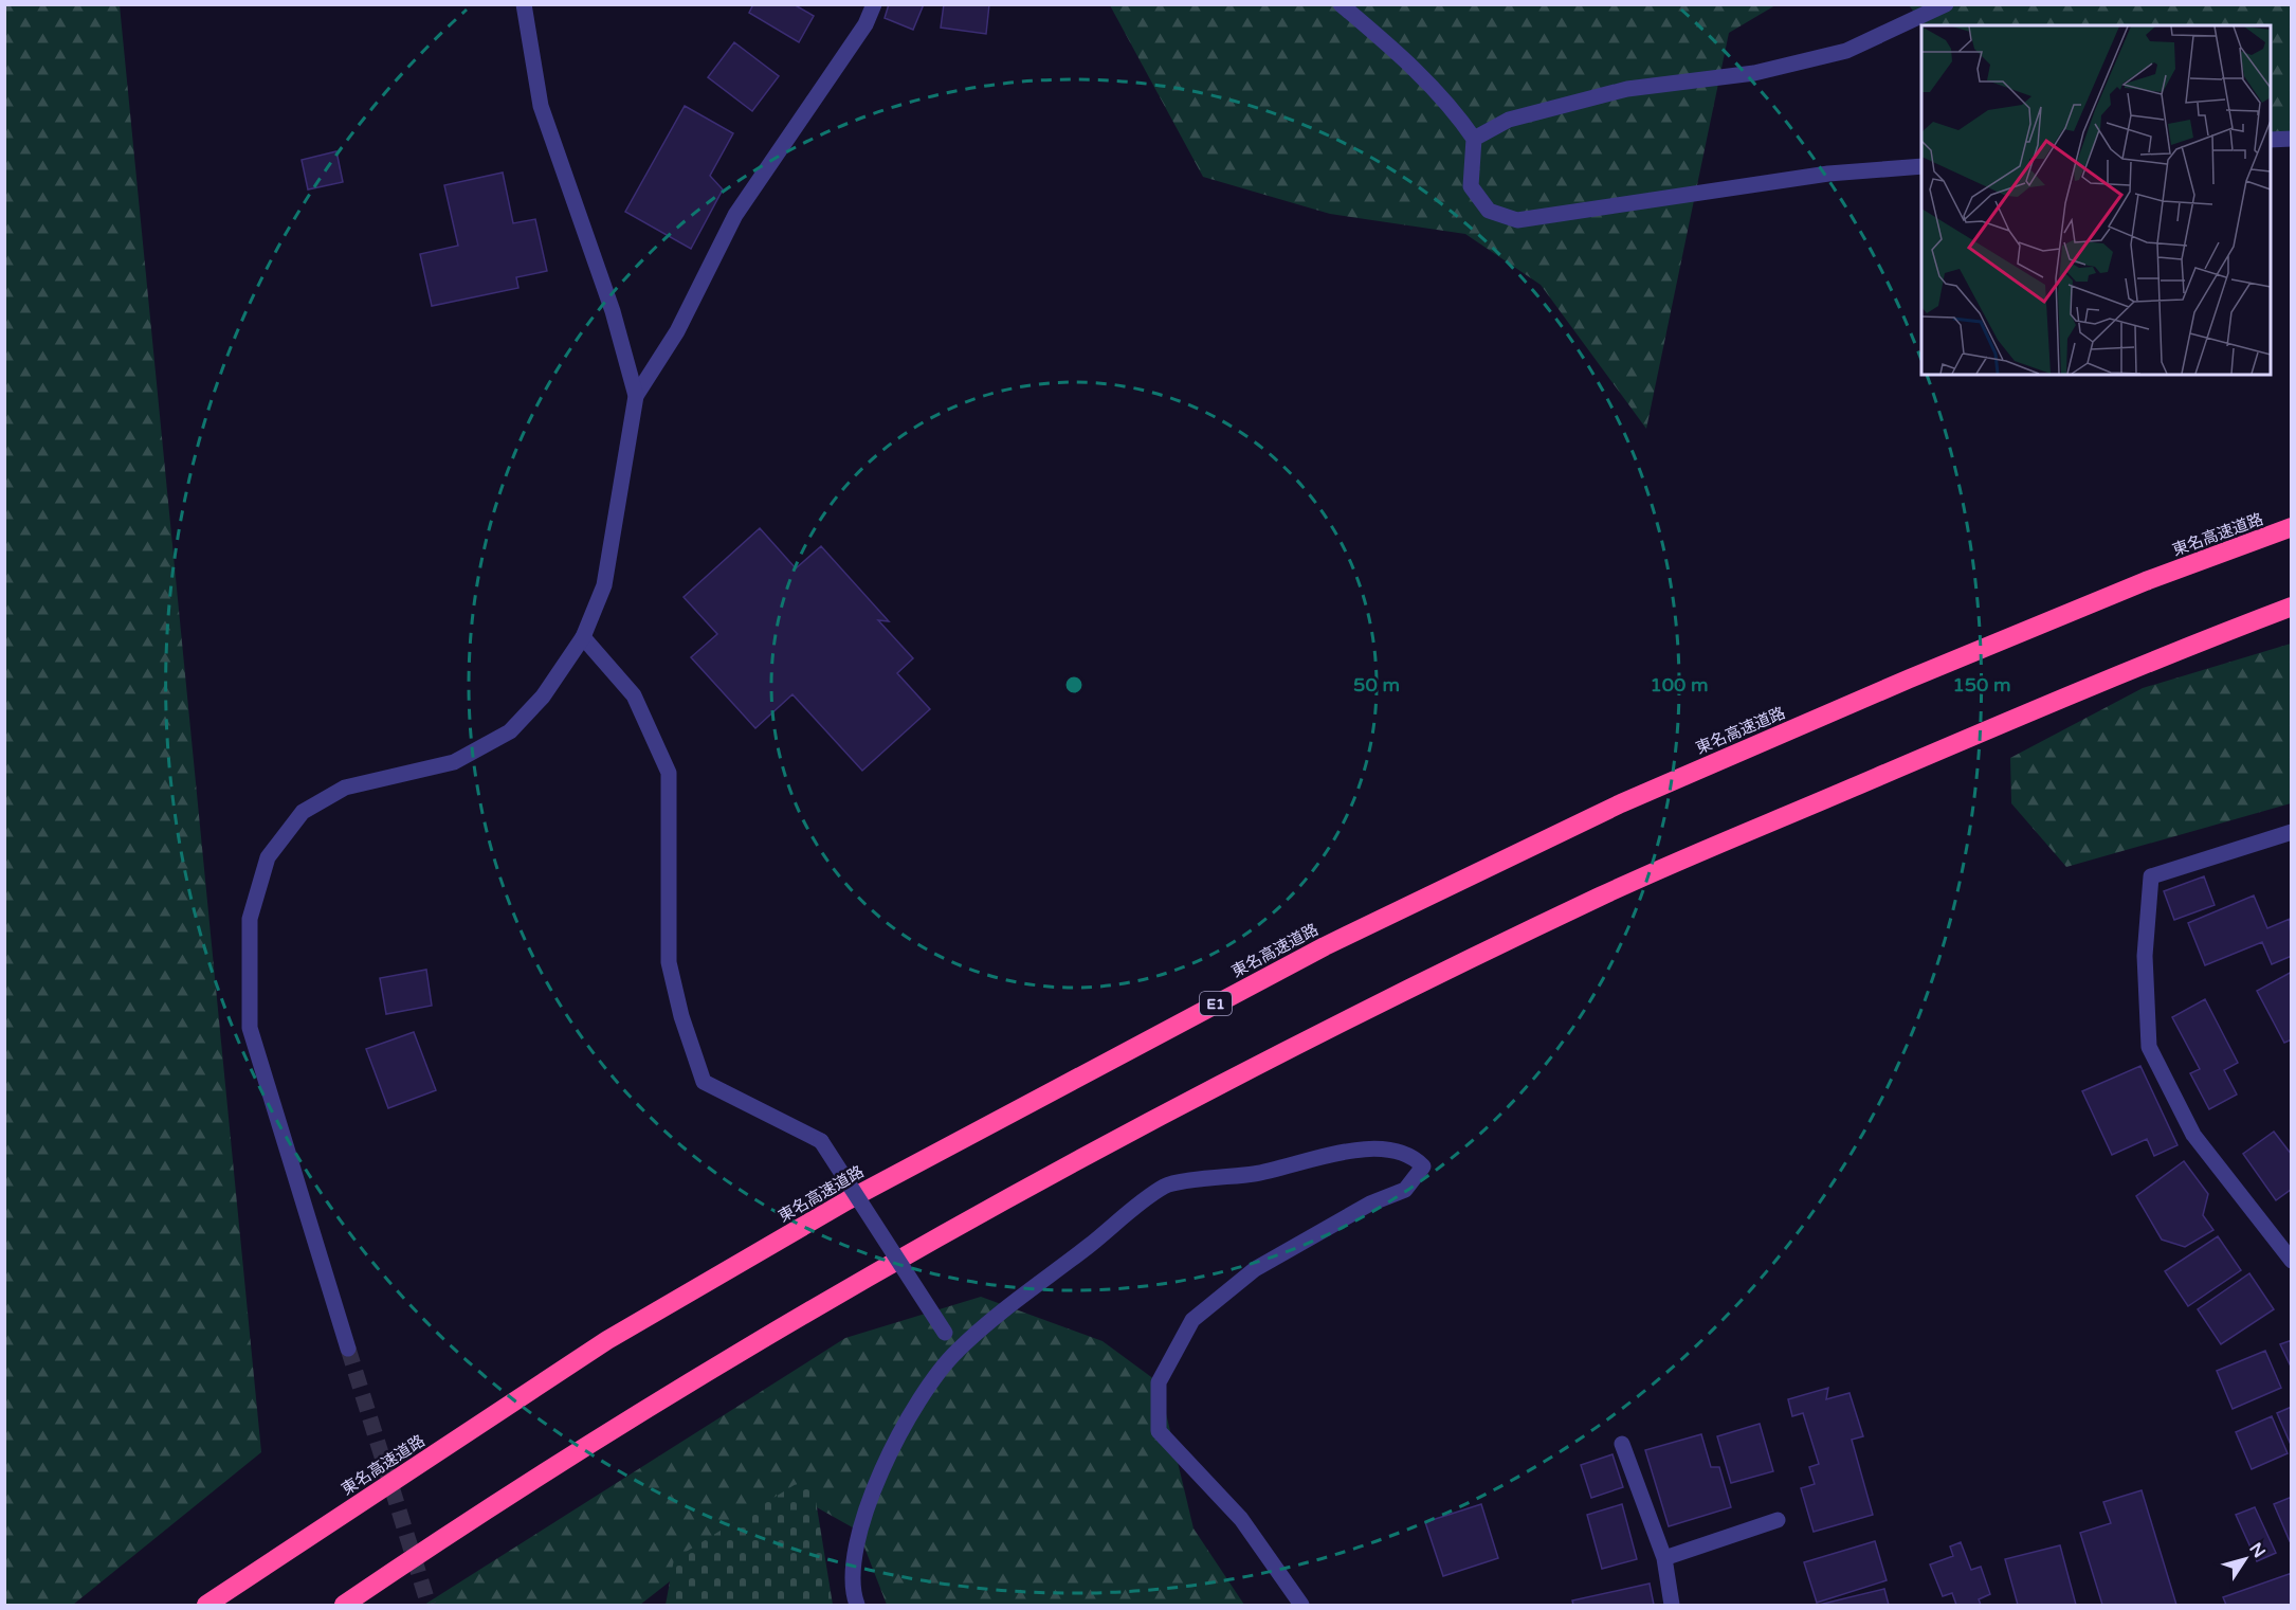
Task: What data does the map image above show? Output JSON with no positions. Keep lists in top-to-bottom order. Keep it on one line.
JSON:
{"streets":{"highway":["東名高速道路","E1"]},"north":"top right","rings":["50 m","100 m","150 m"]}
